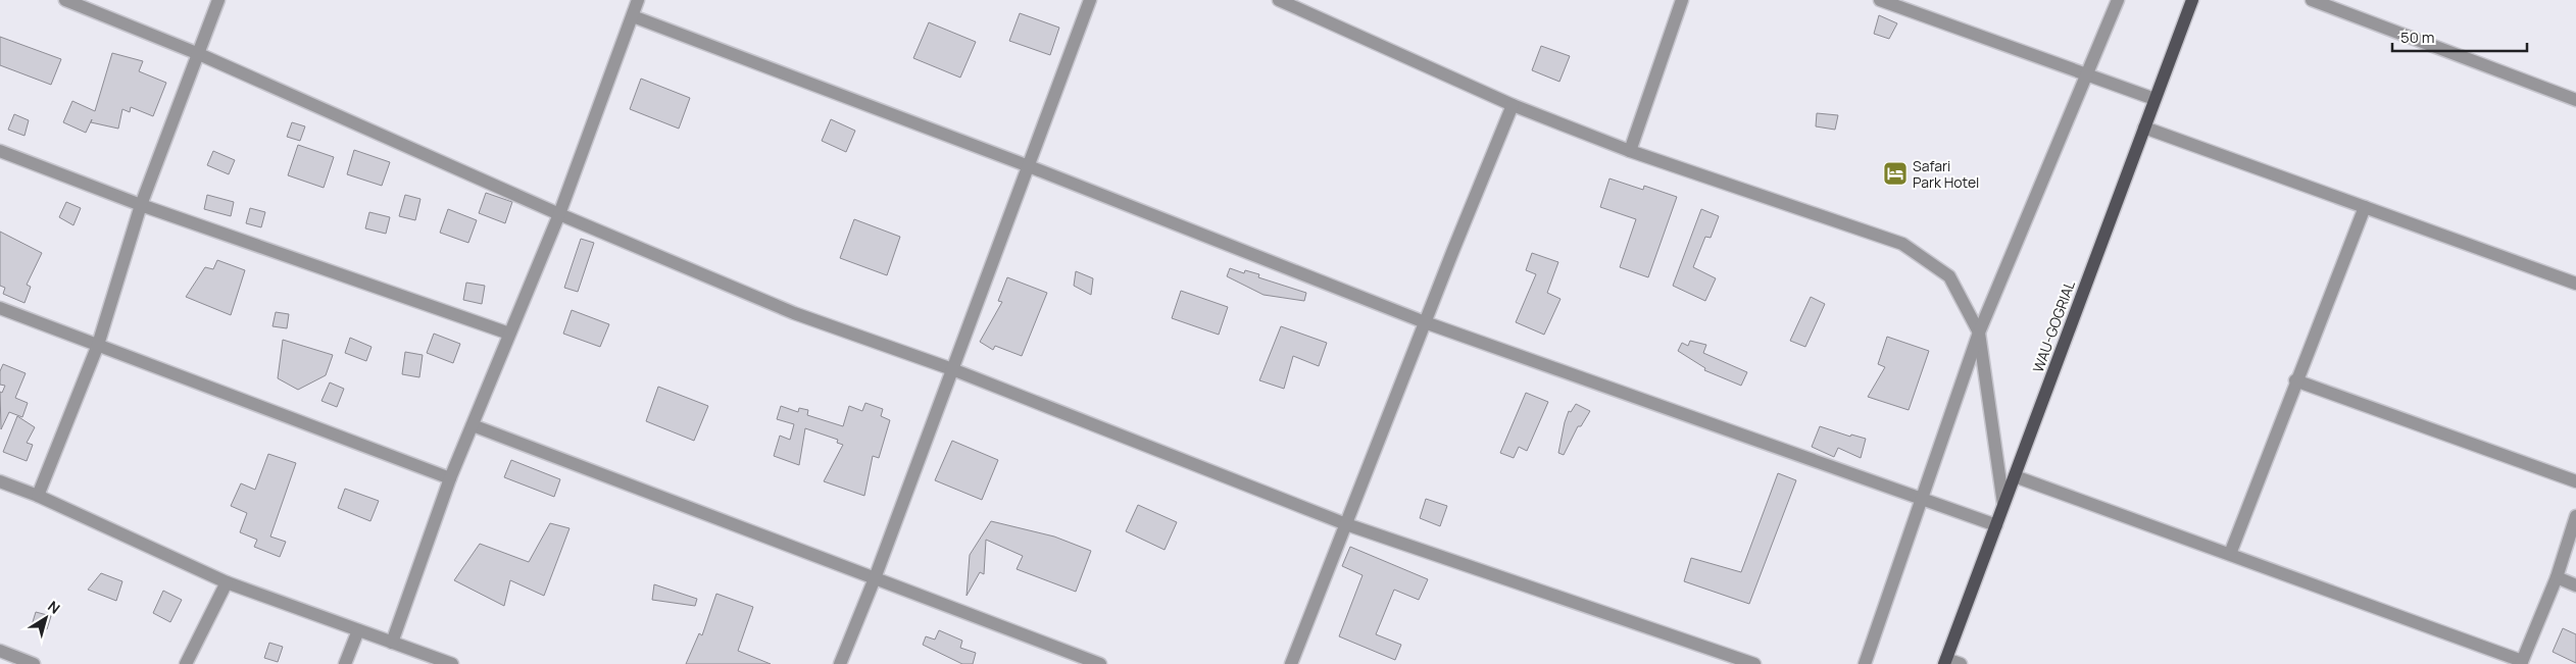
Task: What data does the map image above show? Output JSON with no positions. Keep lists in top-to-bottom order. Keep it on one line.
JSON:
{"streets":{"main road":["WAU-GOGRIAL"]},"places":{"hotel":["Safari Park Hotel"]},"scale_bar":"50 m","north":"top right"}
